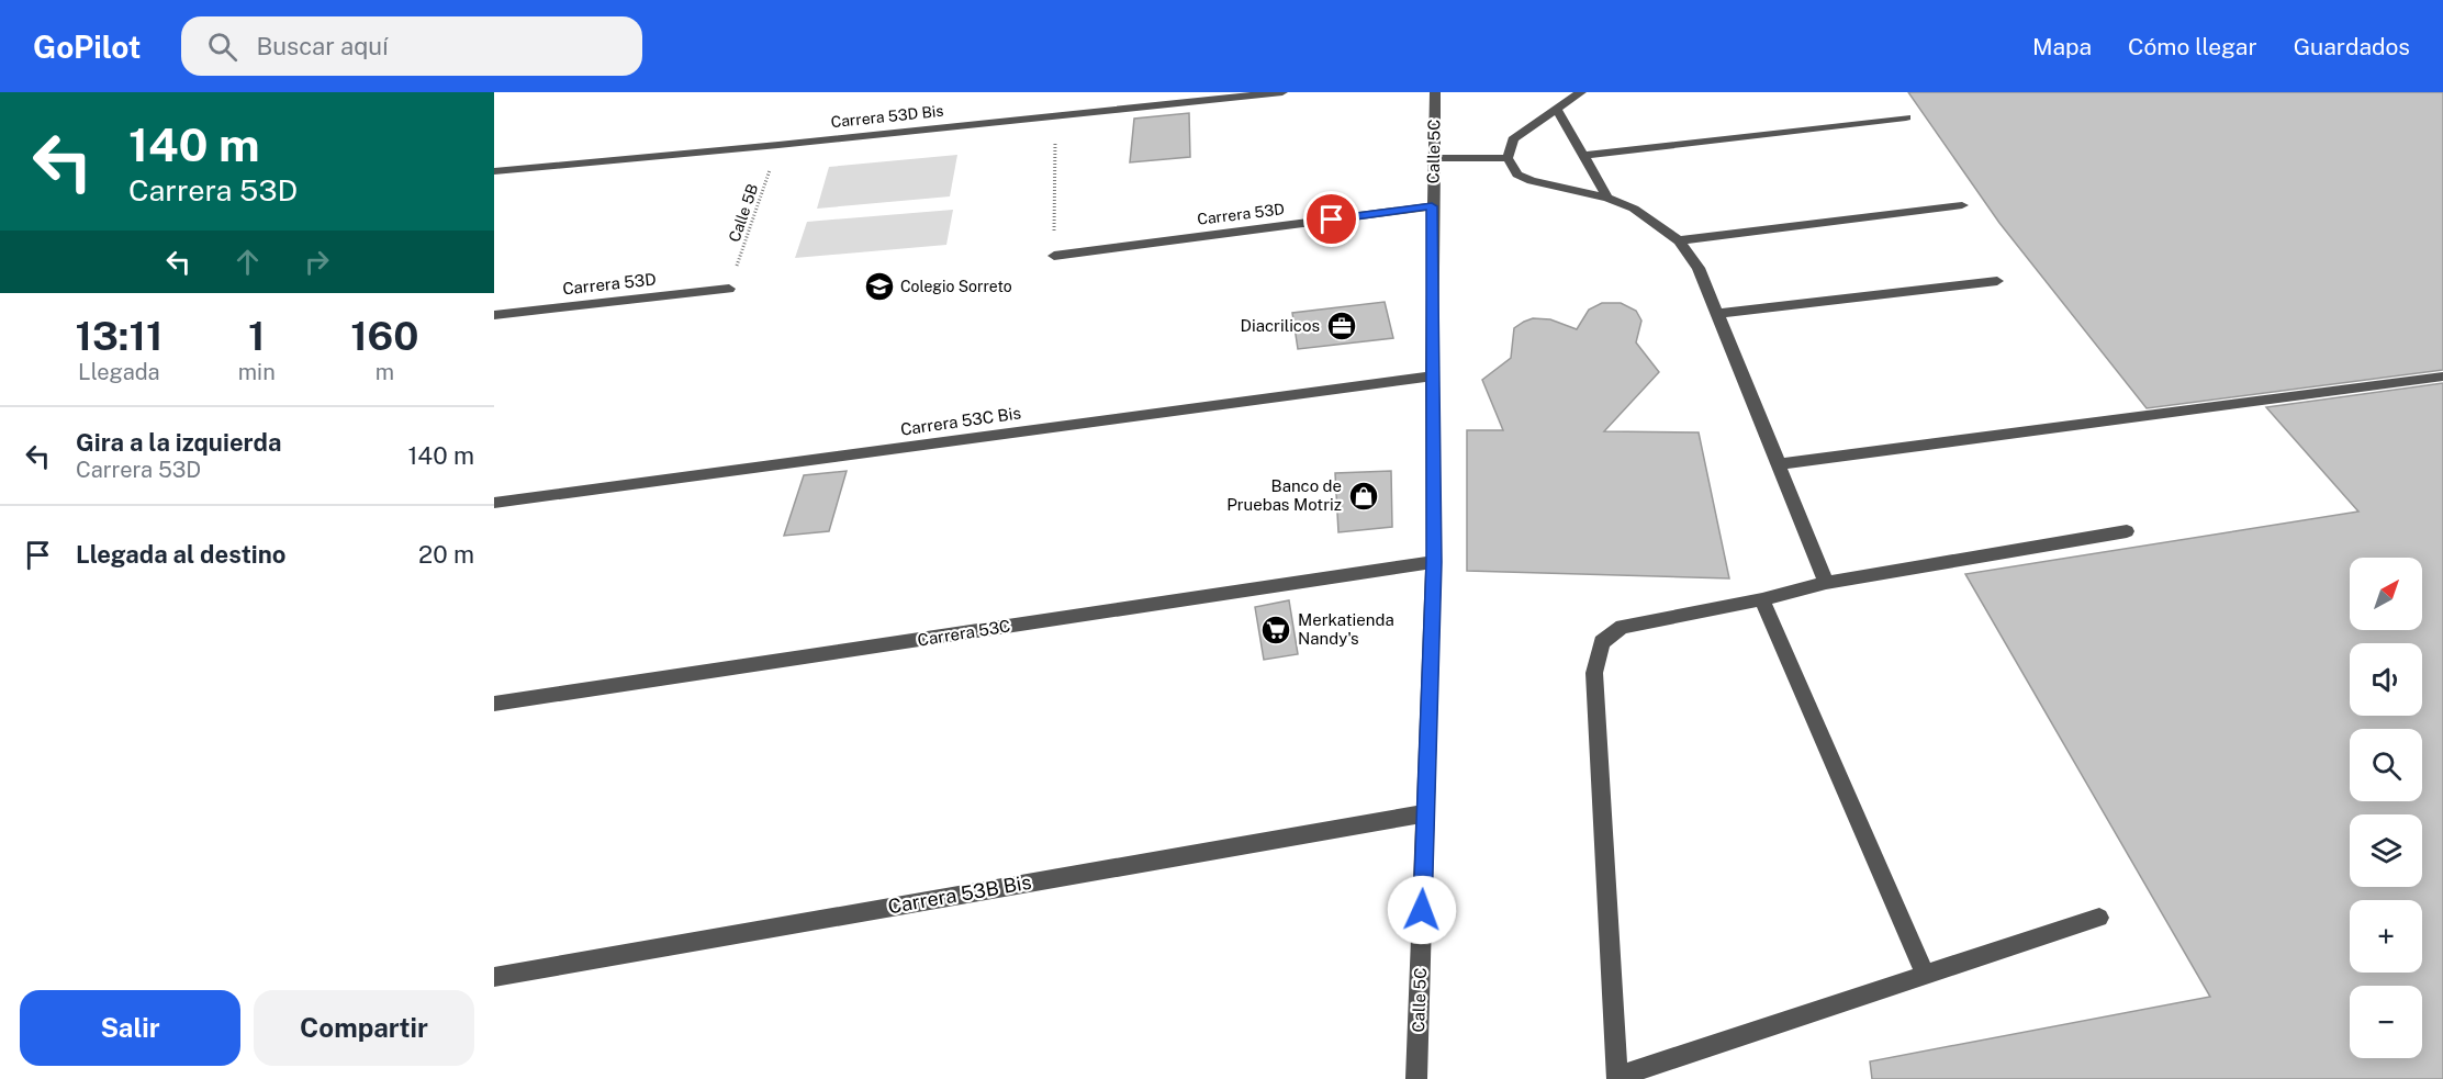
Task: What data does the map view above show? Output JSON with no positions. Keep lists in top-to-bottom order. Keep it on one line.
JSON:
{"streets":{"street":["Carrera 53D Bis","Calle 5C","Carrera 53D","Carrera 53C Bis","Carrera 53C","Carrera 53B Bis"],"path":["Calle 5B"]},"crossings":[["Carrera 53D Bis","Calle 5B"],["Calle 5C","Carrera 53D"],["Calle 5C","Carrera 53C Bis"],["Calle 5C","Carrera 53C"],["Calle 5C","Carrera 53B Bis"],["Calle 5B","Carrera 53D"]],"places":{"school or university":["Colegio Sorreto"],"office":["Diacrilicos"],"shop":["Banco de Pruebas Motriz"],"supermarket":["Merkatienda Nandy's"]},"north":"top right","page":{"header":"GoPilot","search":"Buscar aquí","nav":["Mapa","Cómo llegar","Guardados"],"turn":["140 m","Carrera 53D"],"eta":["13:11","Llegada","1","min","160","m"],"list":[{"name":"Gira a la izquierda","note":"Carrera 53D","value":"140 m"},{"name":"Llegada al destino","value":"20 m"}],"map_buttons":["+","−"],"buttons":["Salir","Compartir"]}}
